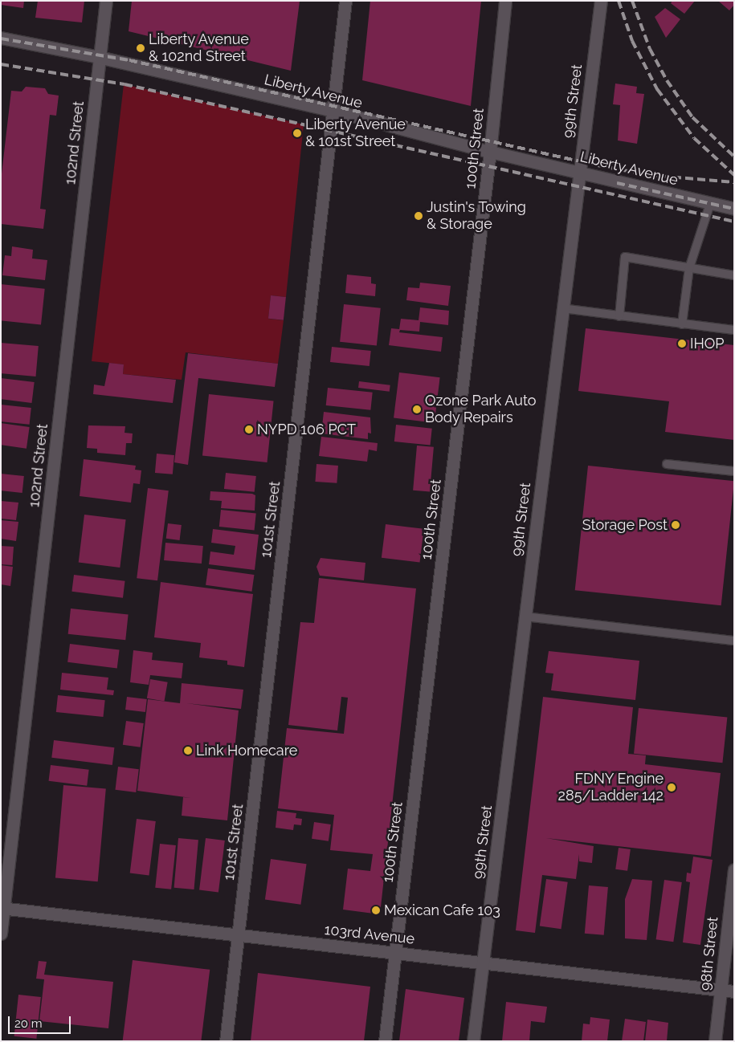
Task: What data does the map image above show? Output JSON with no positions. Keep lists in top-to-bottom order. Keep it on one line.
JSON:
{"streets":{"street":["Liberty Avenue","99th Street","102nd Street","100th Street","101st Street","103rd Avenue","98th Street"]},"crossings":[["Liberty Avenue","99th Street"],["Liberty Avenue","102nd Street"],["Liberty Avenue","100th Street"],["Liberty Avenue","101st Street"],["99th Street","103rd Avenue"],["102nd Street","103rd Avenue"],["100th Street","103rd Avenue"],["101st Street","103rd Avenue"],["103rd Avenue","98th Street"]],"places":["Liberty Avenue & 102nd Street","Liberty Avenue & 101st Street","Justin's Towing & Storage","IHOP","Ozone Park Auto Body Repairs","NYPD 106 PCT","Storage Post","Link Homecare","FDNY Engine 285/Ladder 142","Mexican Cafe 103"],"scale_bar":"20 m"}
